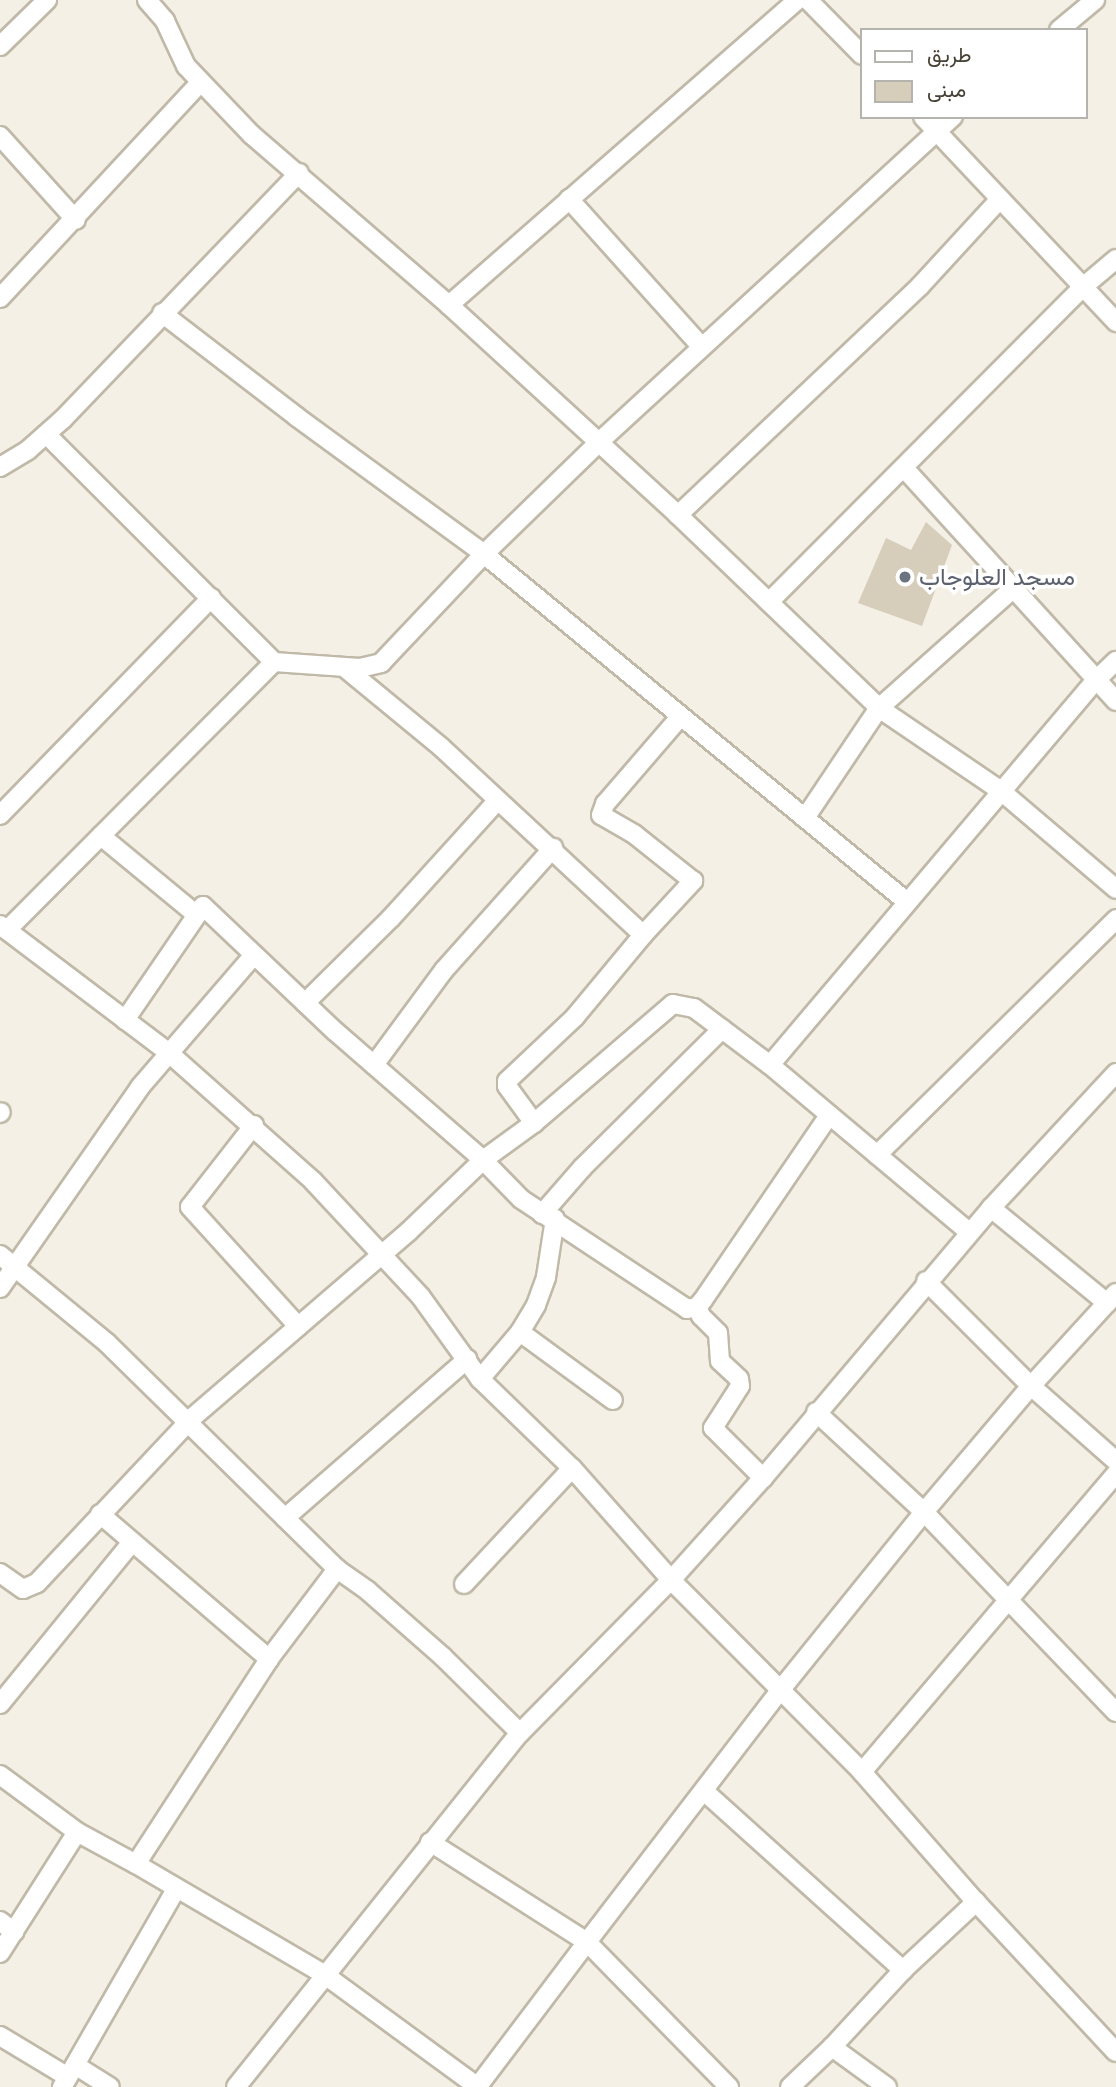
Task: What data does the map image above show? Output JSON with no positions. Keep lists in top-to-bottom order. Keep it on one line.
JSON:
{"places":["مسجد العلوجاب"],"legend":["طريق","مبنى"]}
